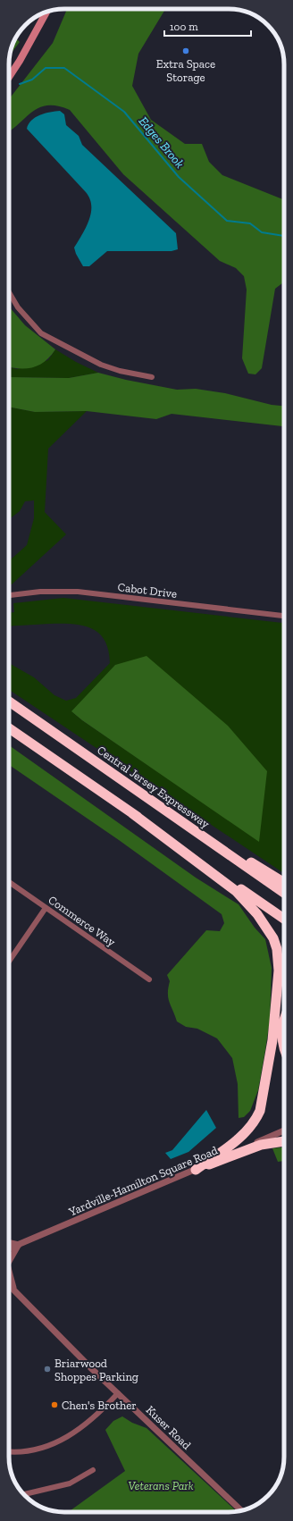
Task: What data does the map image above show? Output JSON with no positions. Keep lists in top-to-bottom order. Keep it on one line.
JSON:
{"streets":{"highway":["Central Jersey Expressway"],"street":["Cabot Drive","Commerce Way","Yardville-Hamilton Square Road","Kuser Road"]},"water":["Edges Brook"],"parks":["Veterans Park"],"places":["Extra Space Storage","Briarwood Shoppes Parking","Chen's Brother"],"scale_bar":"100 m"}
